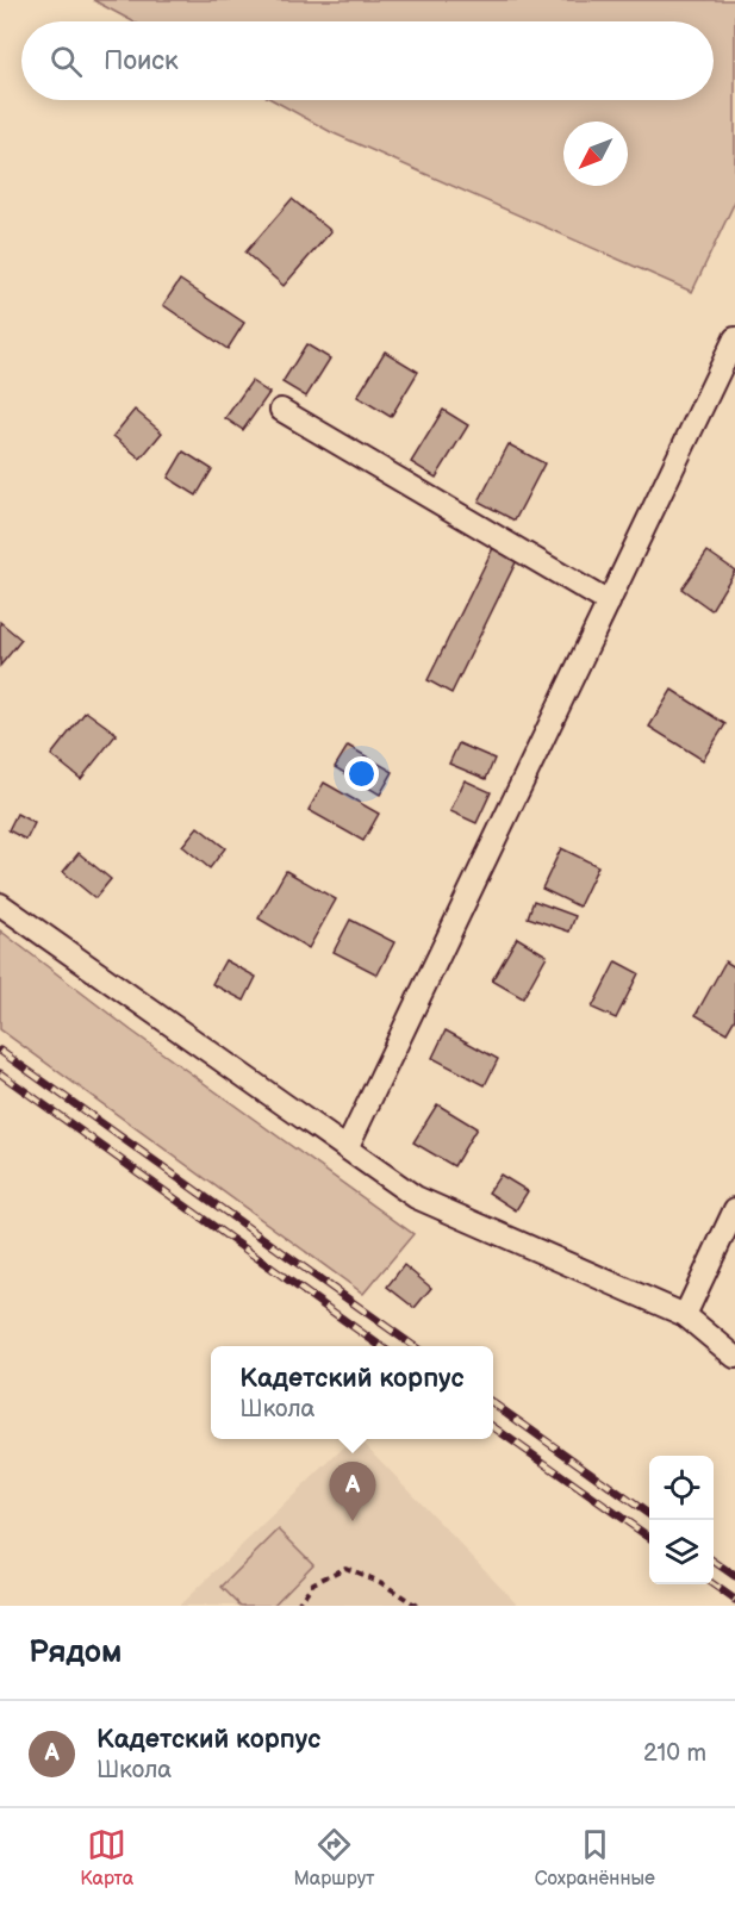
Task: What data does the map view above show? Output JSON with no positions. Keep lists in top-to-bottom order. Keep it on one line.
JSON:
{"north":"bottom left","page":{"search":"Поиск","popup":["Кадетский корпус","Школа"],"pins":"A","heading":"Рядом","list":[{"mark":"A","name":"Кадетский корпус","note":"Школа","value":"210 m"}],"nav":["Карта","Маршрут","Сохранённые"]}}
